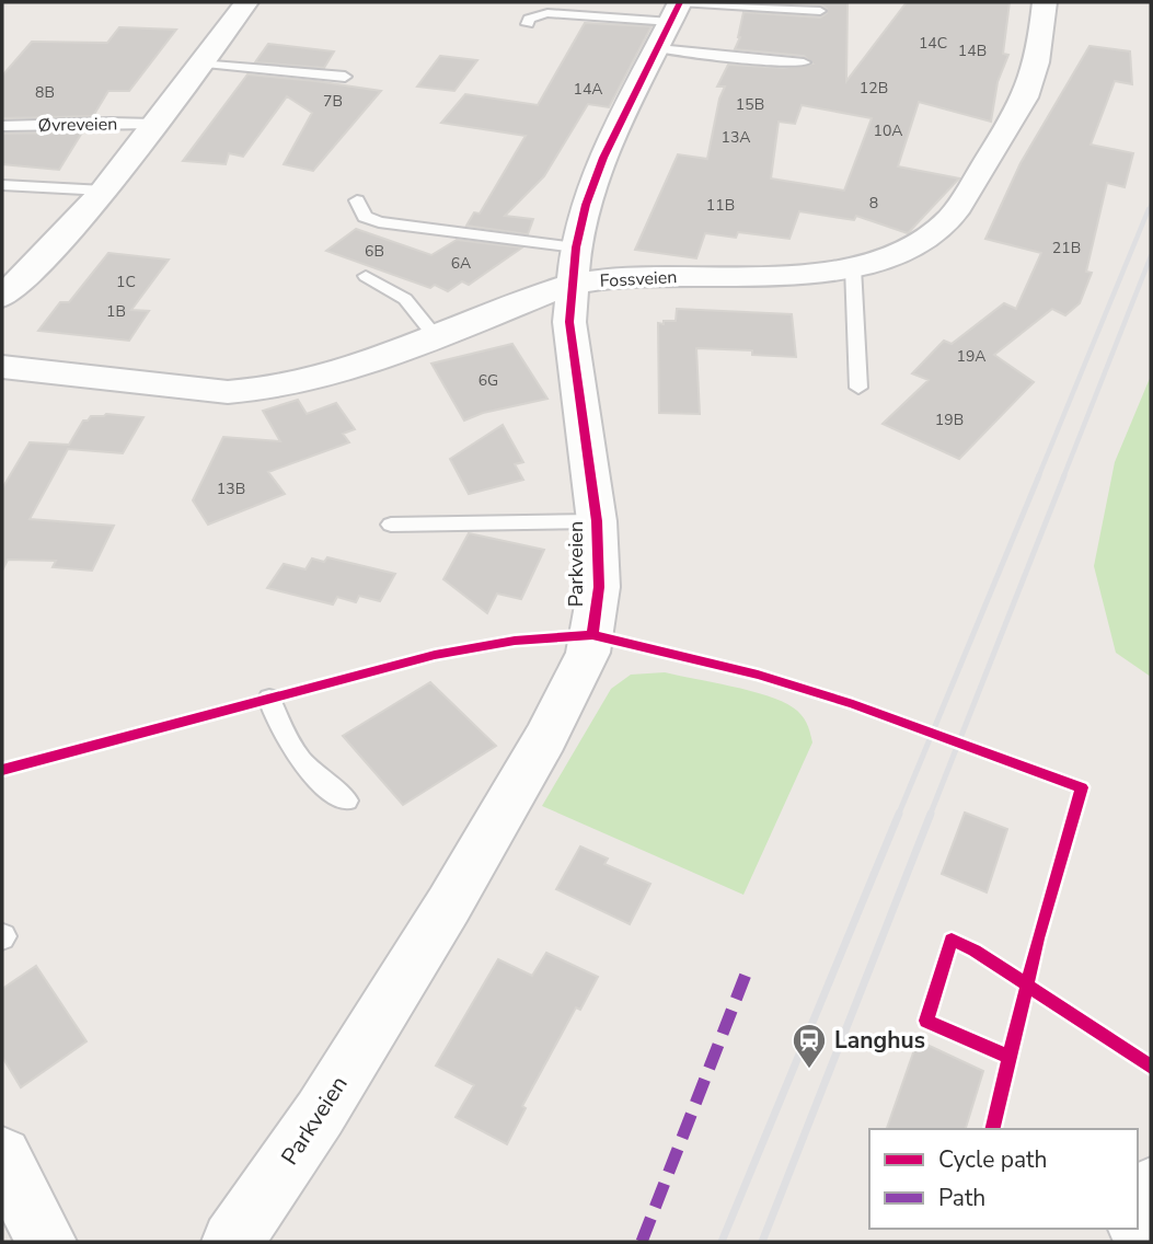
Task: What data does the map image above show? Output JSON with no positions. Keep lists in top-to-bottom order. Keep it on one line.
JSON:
{"streets":{"street":["Øvreveien","Fossveien","Parkveien"]},"crossings":[["Fossveien","Parkveien"]],"places":{"station":["Langhus"]},"house_numbers":["14C","14B","12B","14A","8B","7B","15B","10A","13A","8","11B","21B","6B","6A","1C","1B","19A","6G","19B","13B"],"legend":["Cycle path","Path"]}
